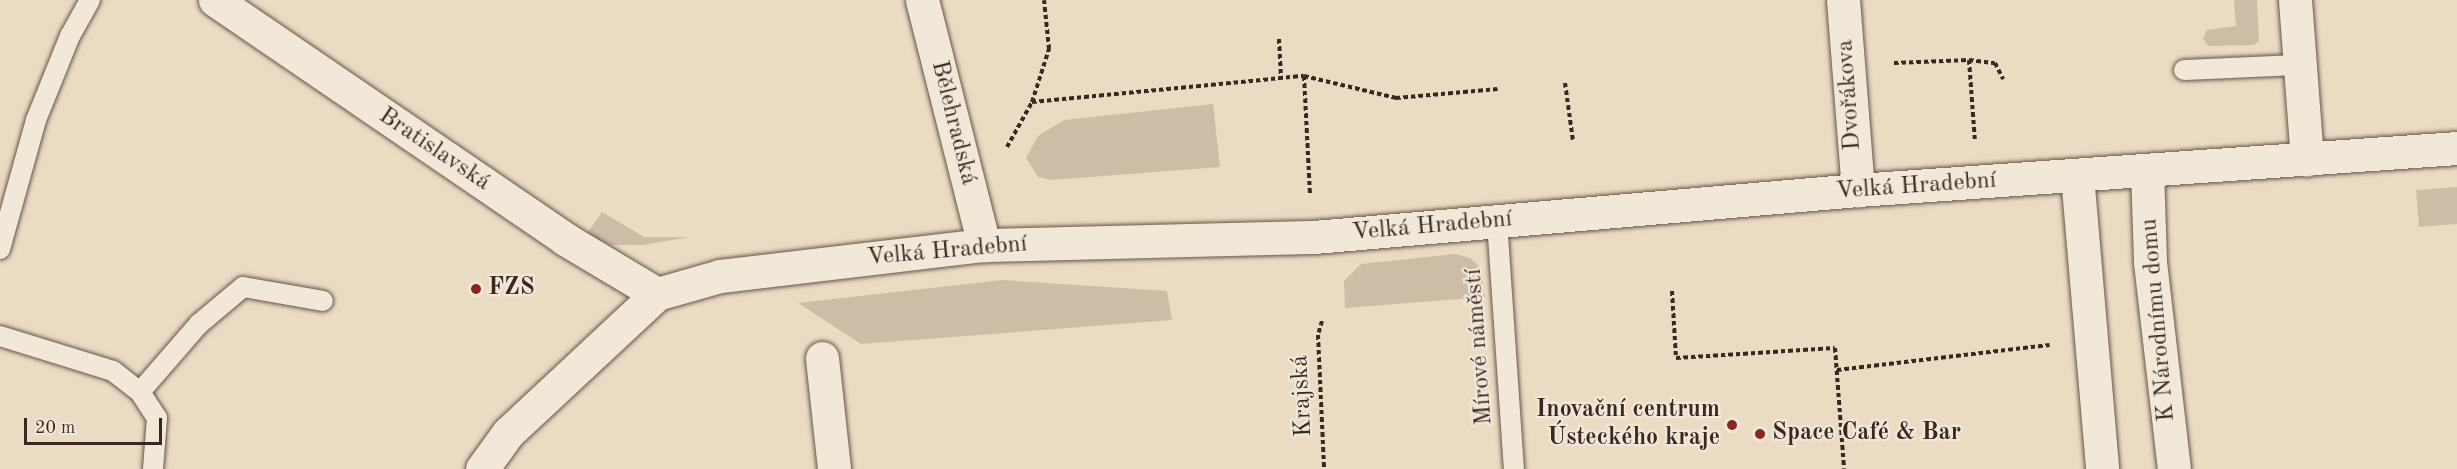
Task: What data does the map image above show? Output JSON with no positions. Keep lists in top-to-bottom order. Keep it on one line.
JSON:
{"streets":{"street":["Dvořákova","Bělehradská","Bratislavská","Velká Hradební","K Národnímu domu"],"lane":["Mírové náměstí"],"path":["Krajská"]},"crossings":[["Dvořákova","Velká Hradební"],["Bělehradská","Velká Hradební"],["Bratislavská","Velká Hradební"],["Velká Hradební","K Národnímu domu"],["Velká Hradební","Mírové náměstí"]],"places":["FZS","Inovační centrum Ústeckého kraje","Space Café & Bar"],"scale_bar":"20 m"}
